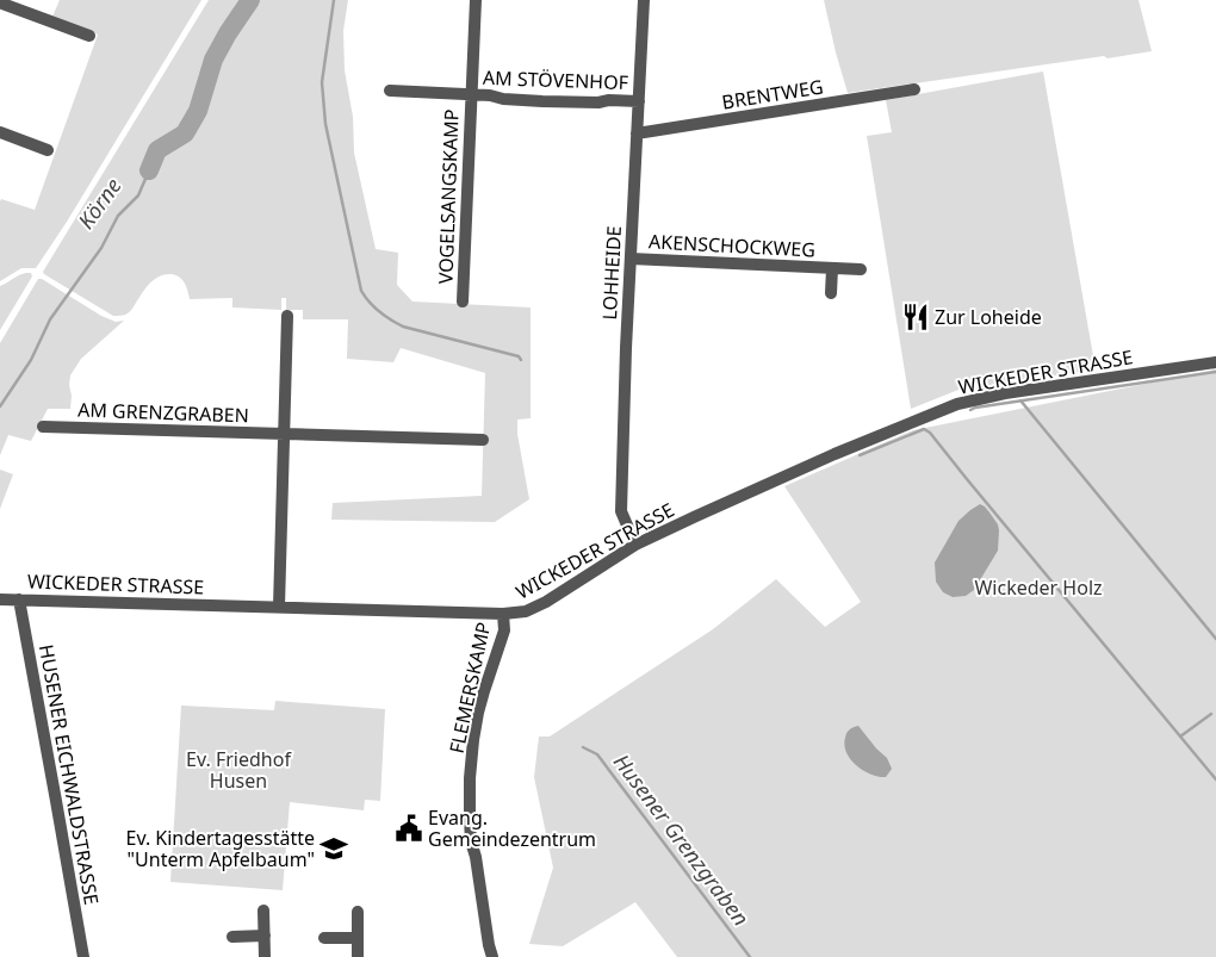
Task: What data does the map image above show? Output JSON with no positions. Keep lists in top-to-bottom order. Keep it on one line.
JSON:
{"streets":{"street":["AM STÖVENHOF","BRENTWEG","VOGELSANGSKAMP","AKENSCHOCKWEG","LOHHEIDE","WICKEDER STRASSE","AM GRENZGRABEN","FLEMERSKAMP","HUSENER EICHWALDSTRASSE"]},"crossings":[["AM STÖVENHOF","VOGELSANGSKAMP"],["AM STÖVENHOF","LOHHEIDE"],["BRENTWEG","LOHHEIDE"],["AKENSCHOCKWEG","LOHHEIDE"],["LOHHEIDE","WICKEDER STRASSE"],["WICKEDER STRASSE","FLEMERSKAMP"],["WICKEDER STRASSE","HUSENER EICHWALDSTRASSE"]],"water":["Körne","Husener Grenzgraben"],"parks":["Wickeder Holz","Ev. Friedhof Husen"],"places":{"restaurant":["Zur Loheide"],"public building":["Evang. Gemeindezentrum"],"school or university":["Ev. Kindertagesstätte \"Unterm Apfelbaum\""]}}
